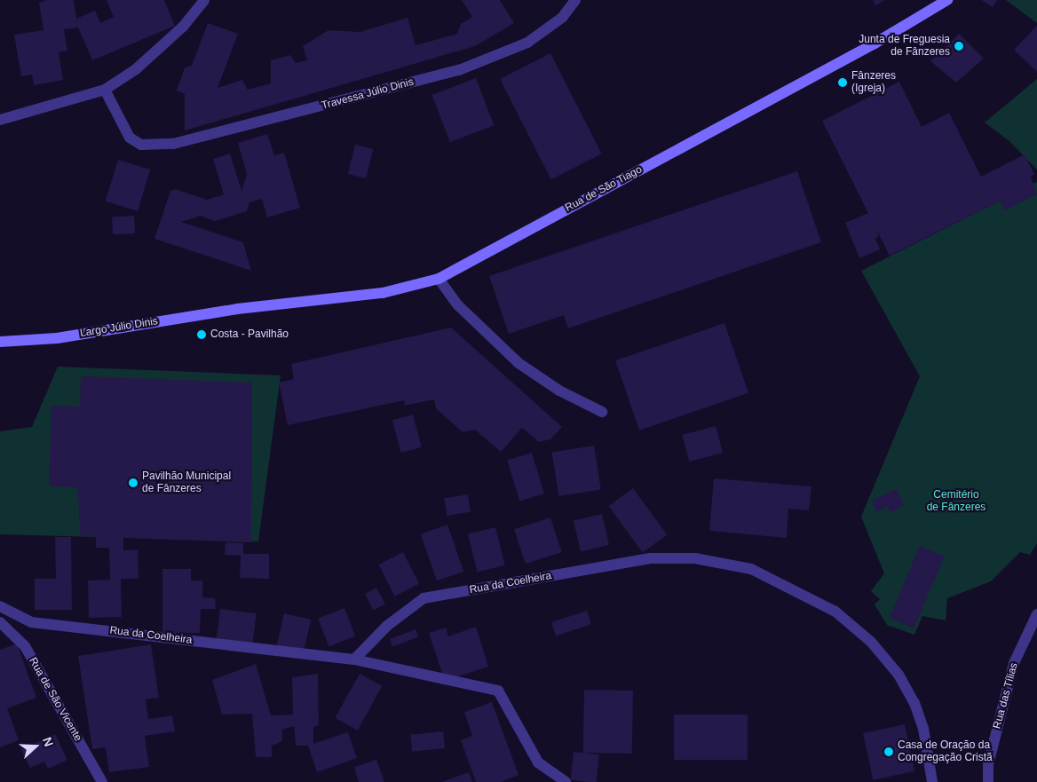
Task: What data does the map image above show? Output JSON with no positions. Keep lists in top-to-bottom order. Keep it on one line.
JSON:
{"streets":{"street":["Travessa Júlio Dinis","Rua de São Tiago","Largo Júlio Dinis","Rua da Coelheira","Rua das Tílias","Rua de São Vicente"]},"crossings":[["Rua de São Tiago","Largo Júlio Dinis"]],"parks":["Cemitério de Fânzeres"],"places":["Junta de Freguesia de Fânzeres","Fânzeres (Igreja)","Costa - Pavilhão","Pavilhão Municipal de Fânzeres","Casa de Oração da Congregação Cristã"],"north":"right"}
